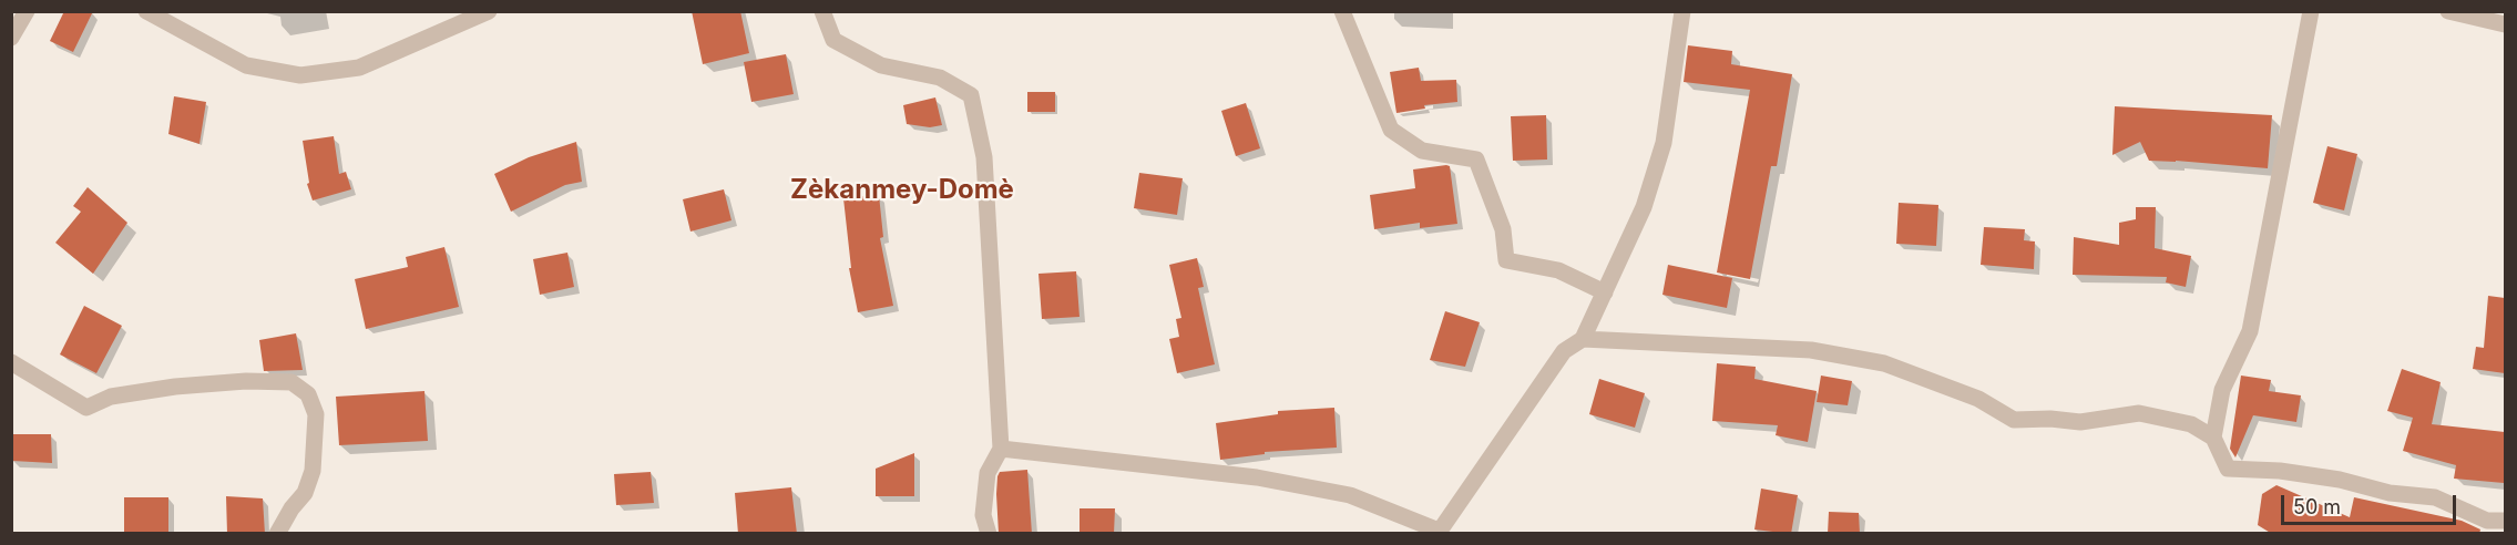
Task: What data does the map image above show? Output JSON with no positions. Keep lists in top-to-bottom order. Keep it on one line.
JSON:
{"districts":["Zèkanmey-Domè"],"scale_bar":"50 m"}
